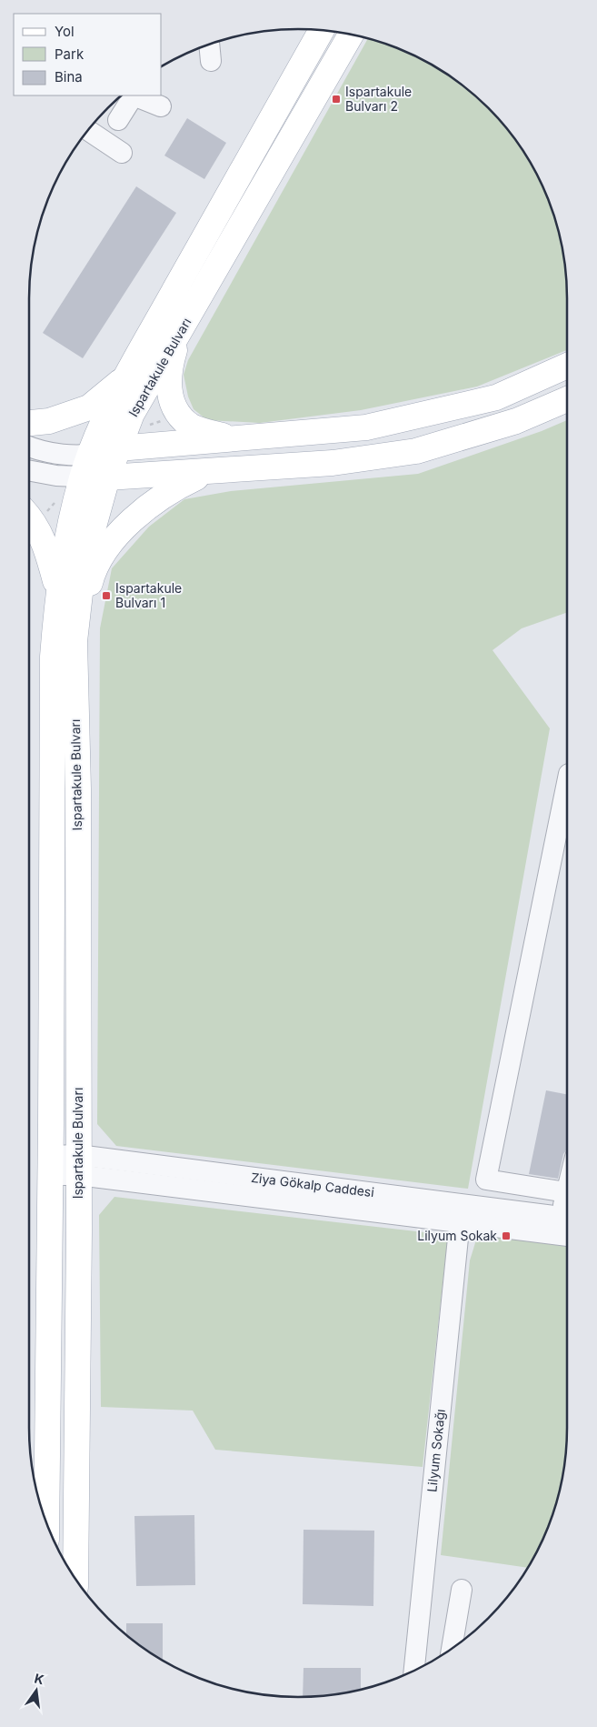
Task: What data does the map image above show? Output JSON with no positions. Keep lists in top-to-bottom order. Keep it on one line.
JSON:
{"streets":{"main road":["Ispartakule Bulvarı"],"street":["Lilyum Sokağı"]},"places":{"transit":["Ispartakule Bulvarı 2","Ispartakule Bulvarı 1","Lilyum Sokak"]},"legend":["Yol","Park","Bina"],"north":"top"}
